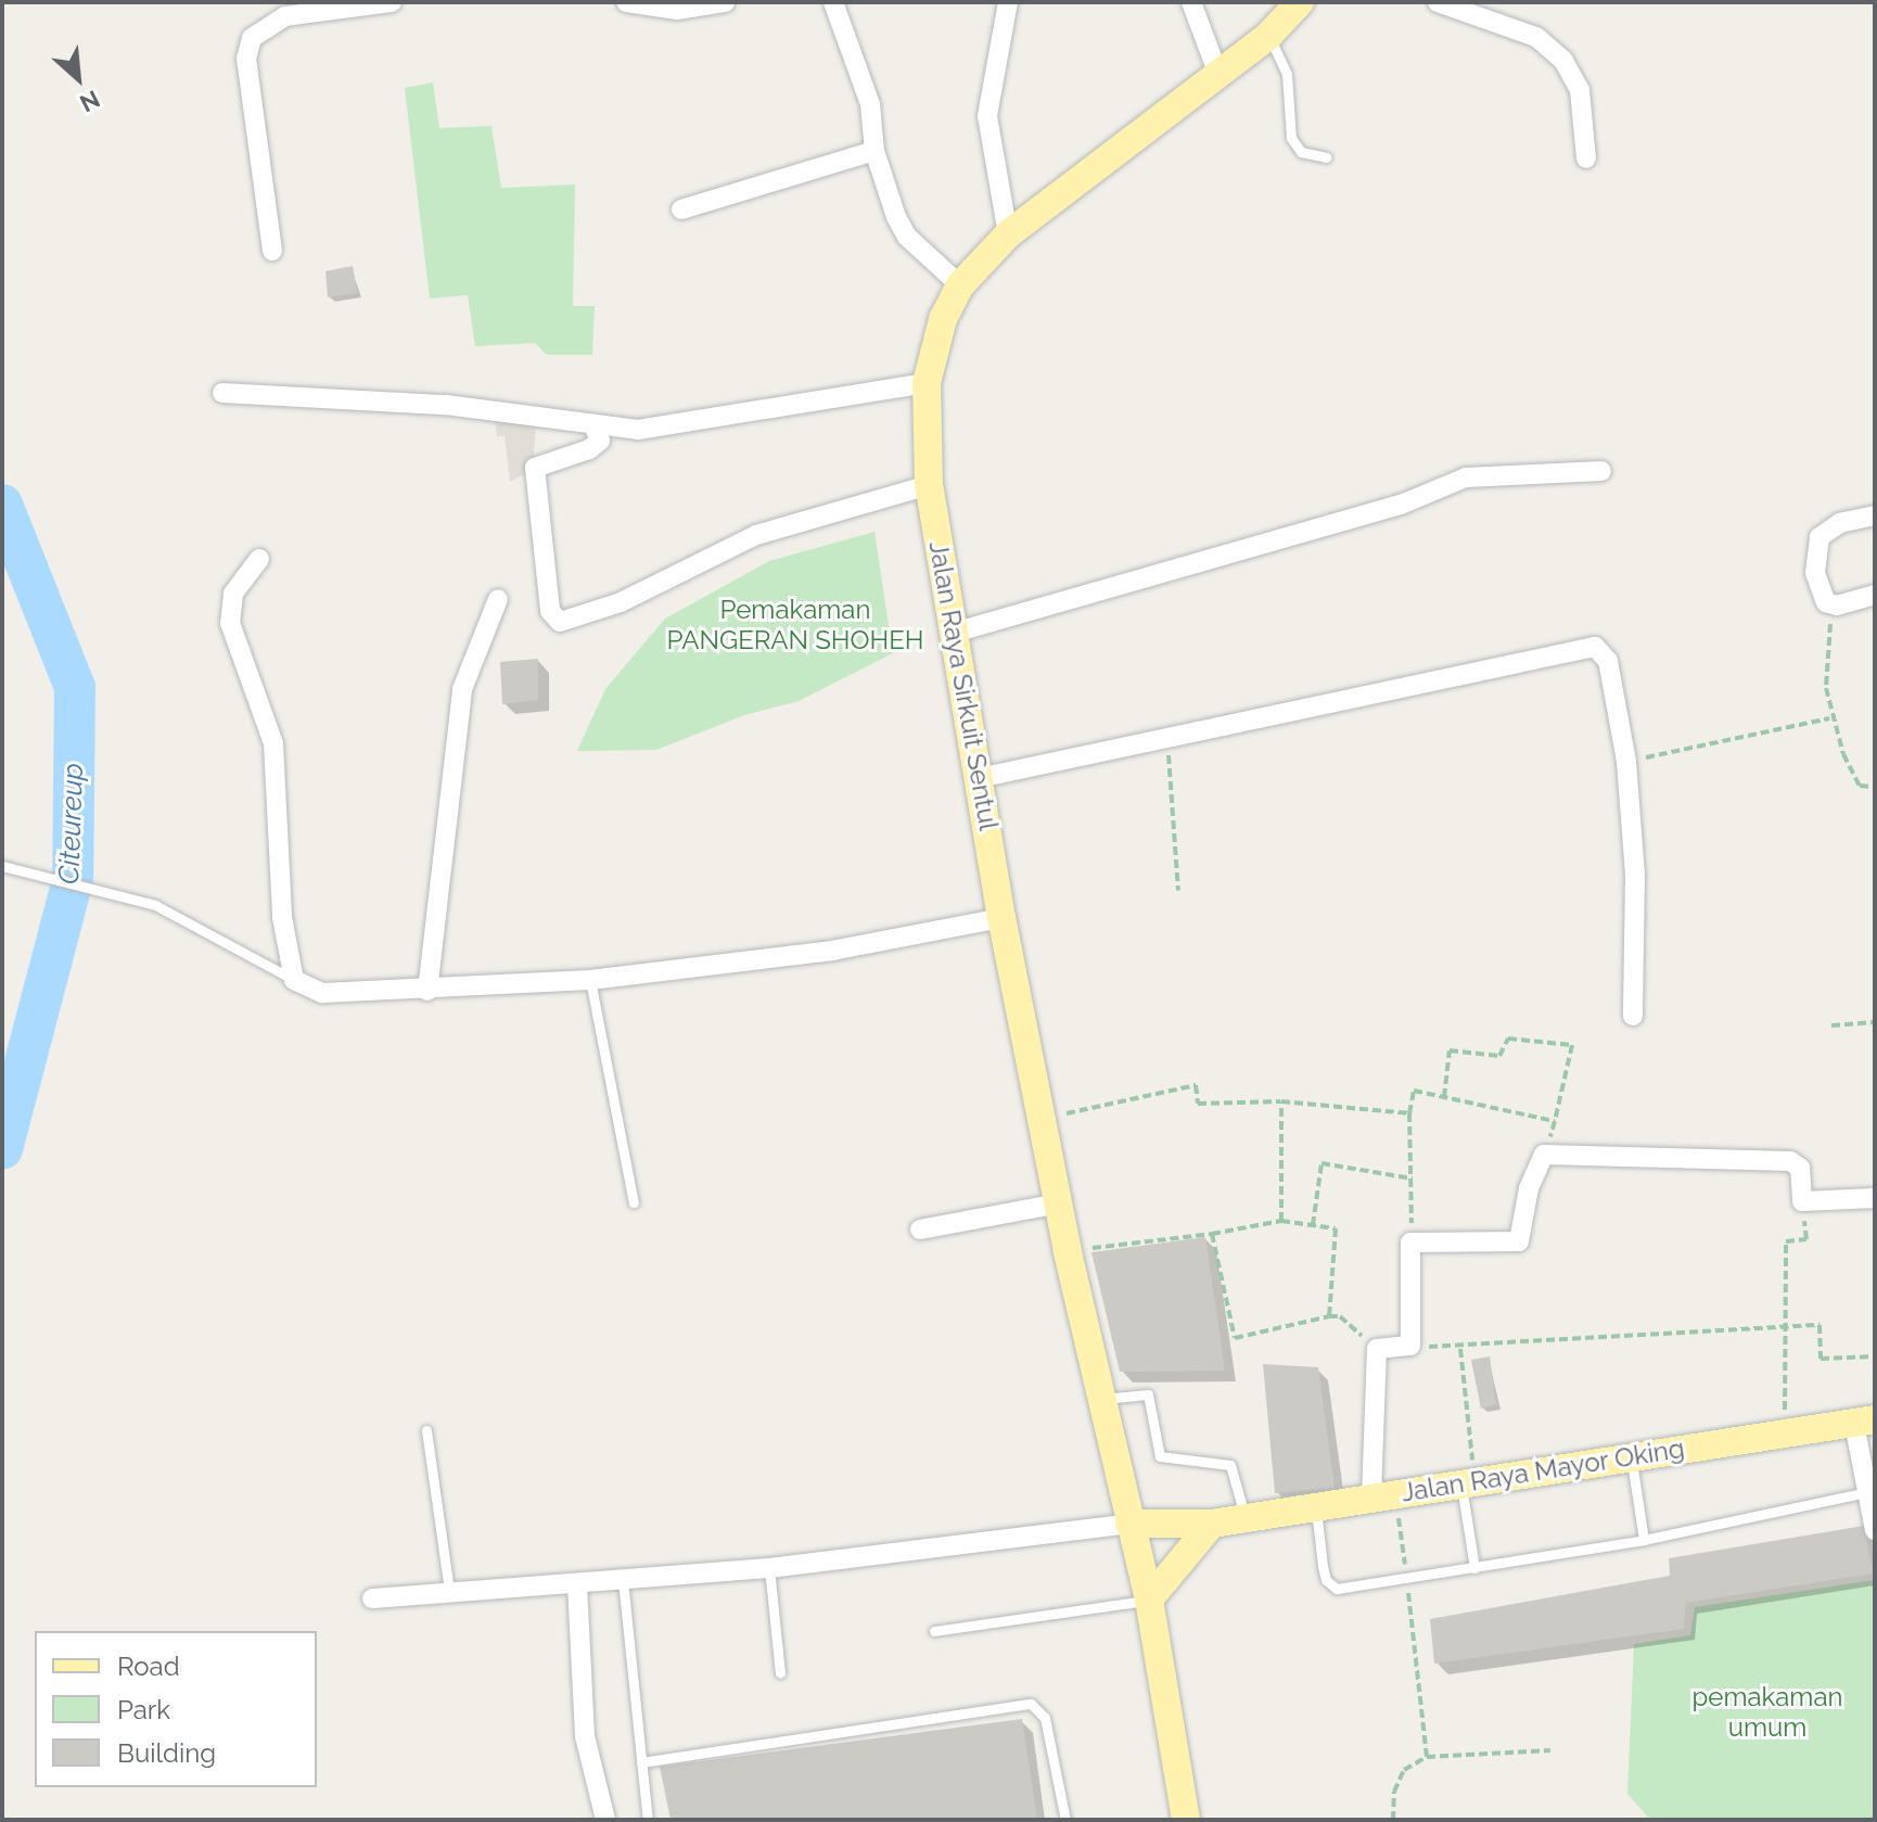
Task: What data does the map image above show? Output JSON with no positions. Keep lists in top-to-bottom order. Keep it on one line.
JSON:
{"streets":{"main road":["Jalan Raya Sirkuit Sentul","Jalan Raya Mayor Oking"]},"crossings":[["Jalan Raya Sirkuit Sentul","Jalan Raya Mayor Oking"]],"water":["Citeureup"],"parks":["Pemakaman PANGERAN SHOHEH","pemakaman umum"],"legend":["Road","Park","Building"],"north":"bottom right"}
